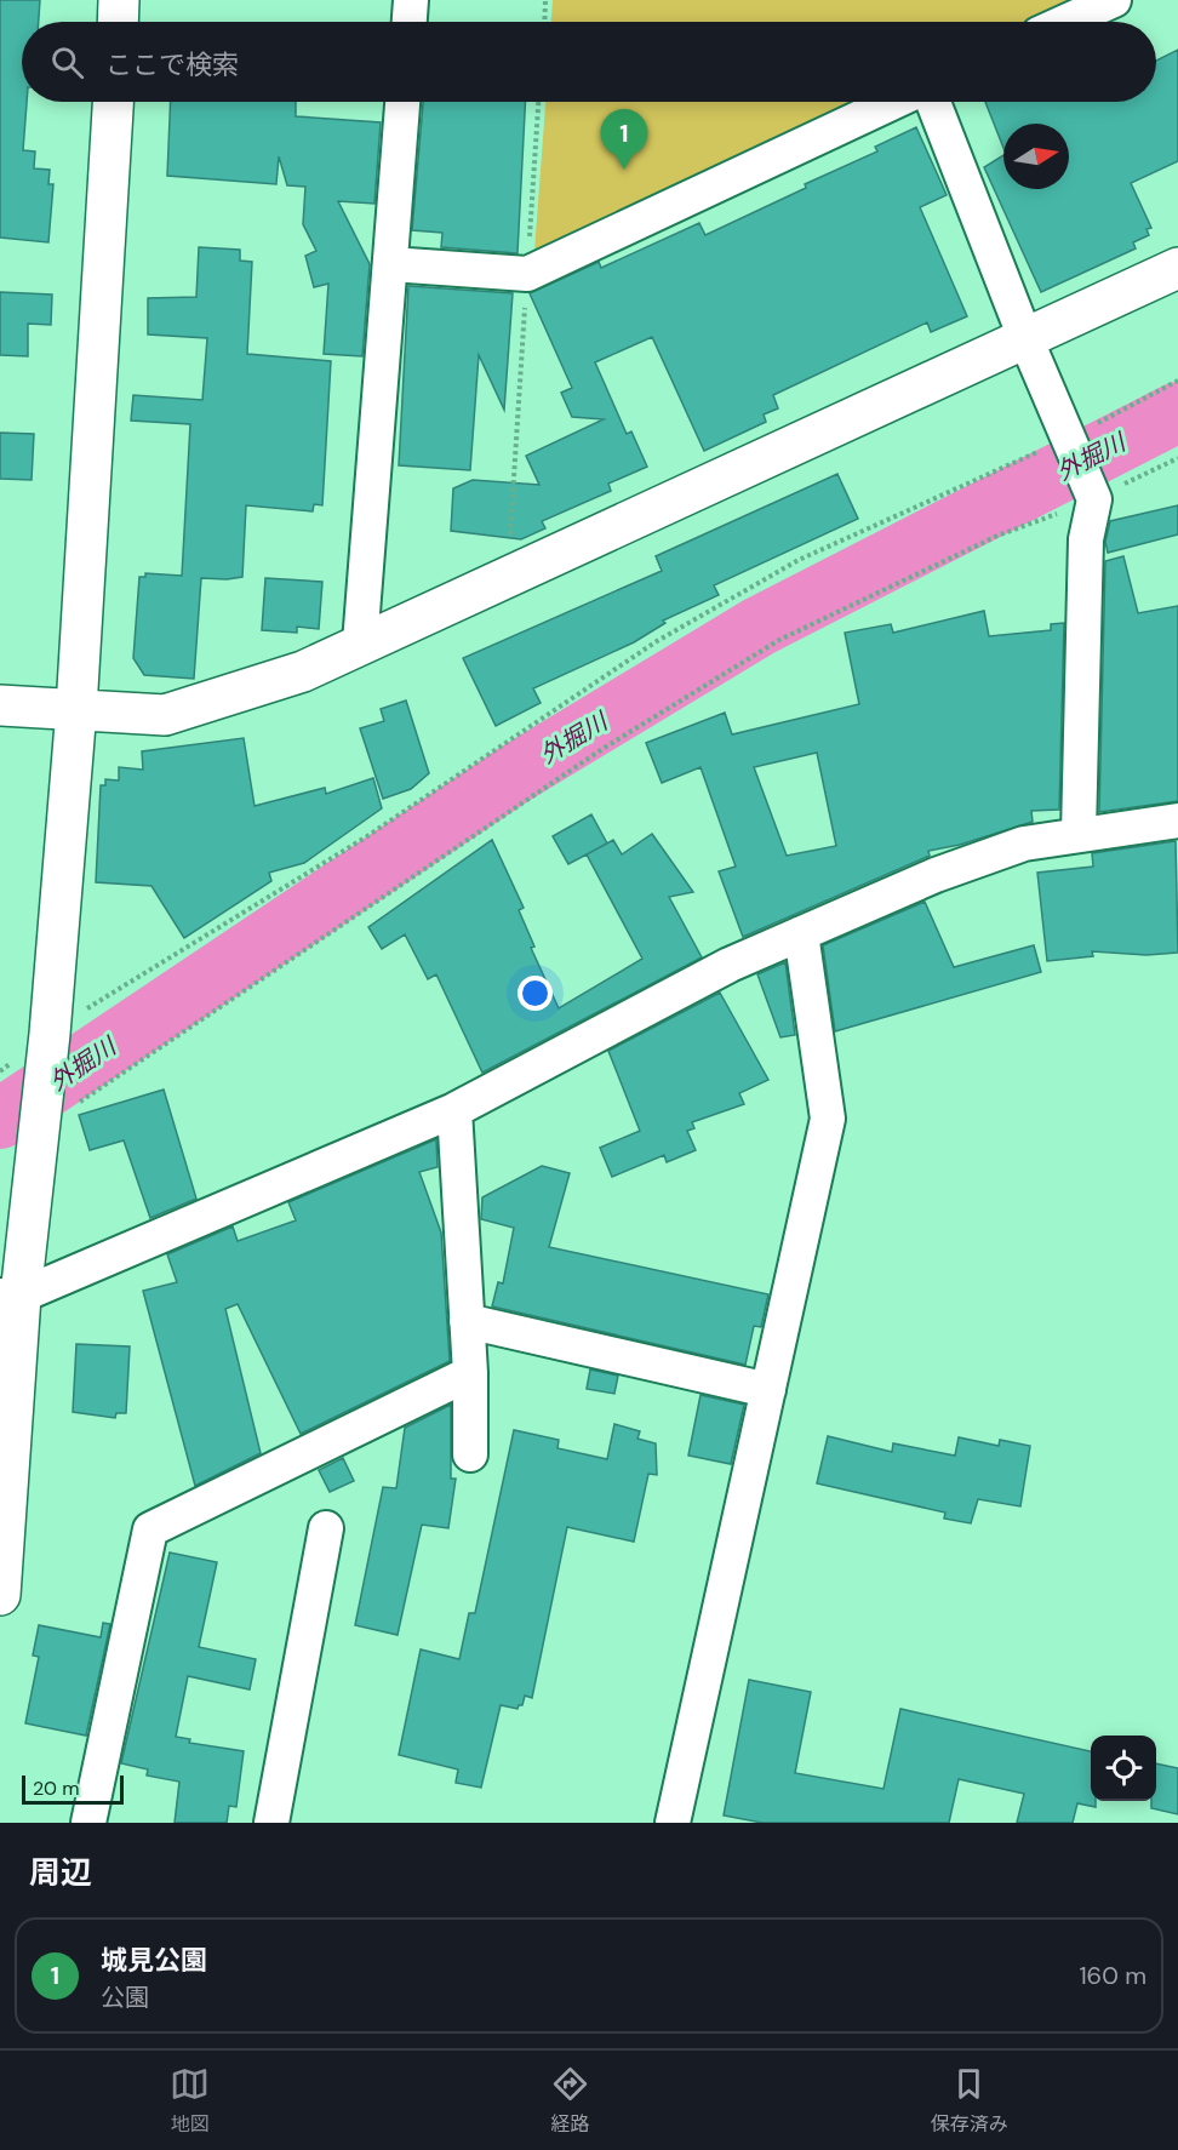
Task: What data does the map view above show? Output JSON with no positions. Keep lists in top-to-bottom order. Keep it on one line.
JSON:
{"water":["外掘川"],"scale_bar":"20 m","north":"right","page":{"search":"ここで検索","pins":"1","scale":"20 m","heading":"周辺","list":[{"mark":"1","name":"城見公園","note":"公園","value":"160 m"}],"nav":["地図","経路","保存済み"]}}
